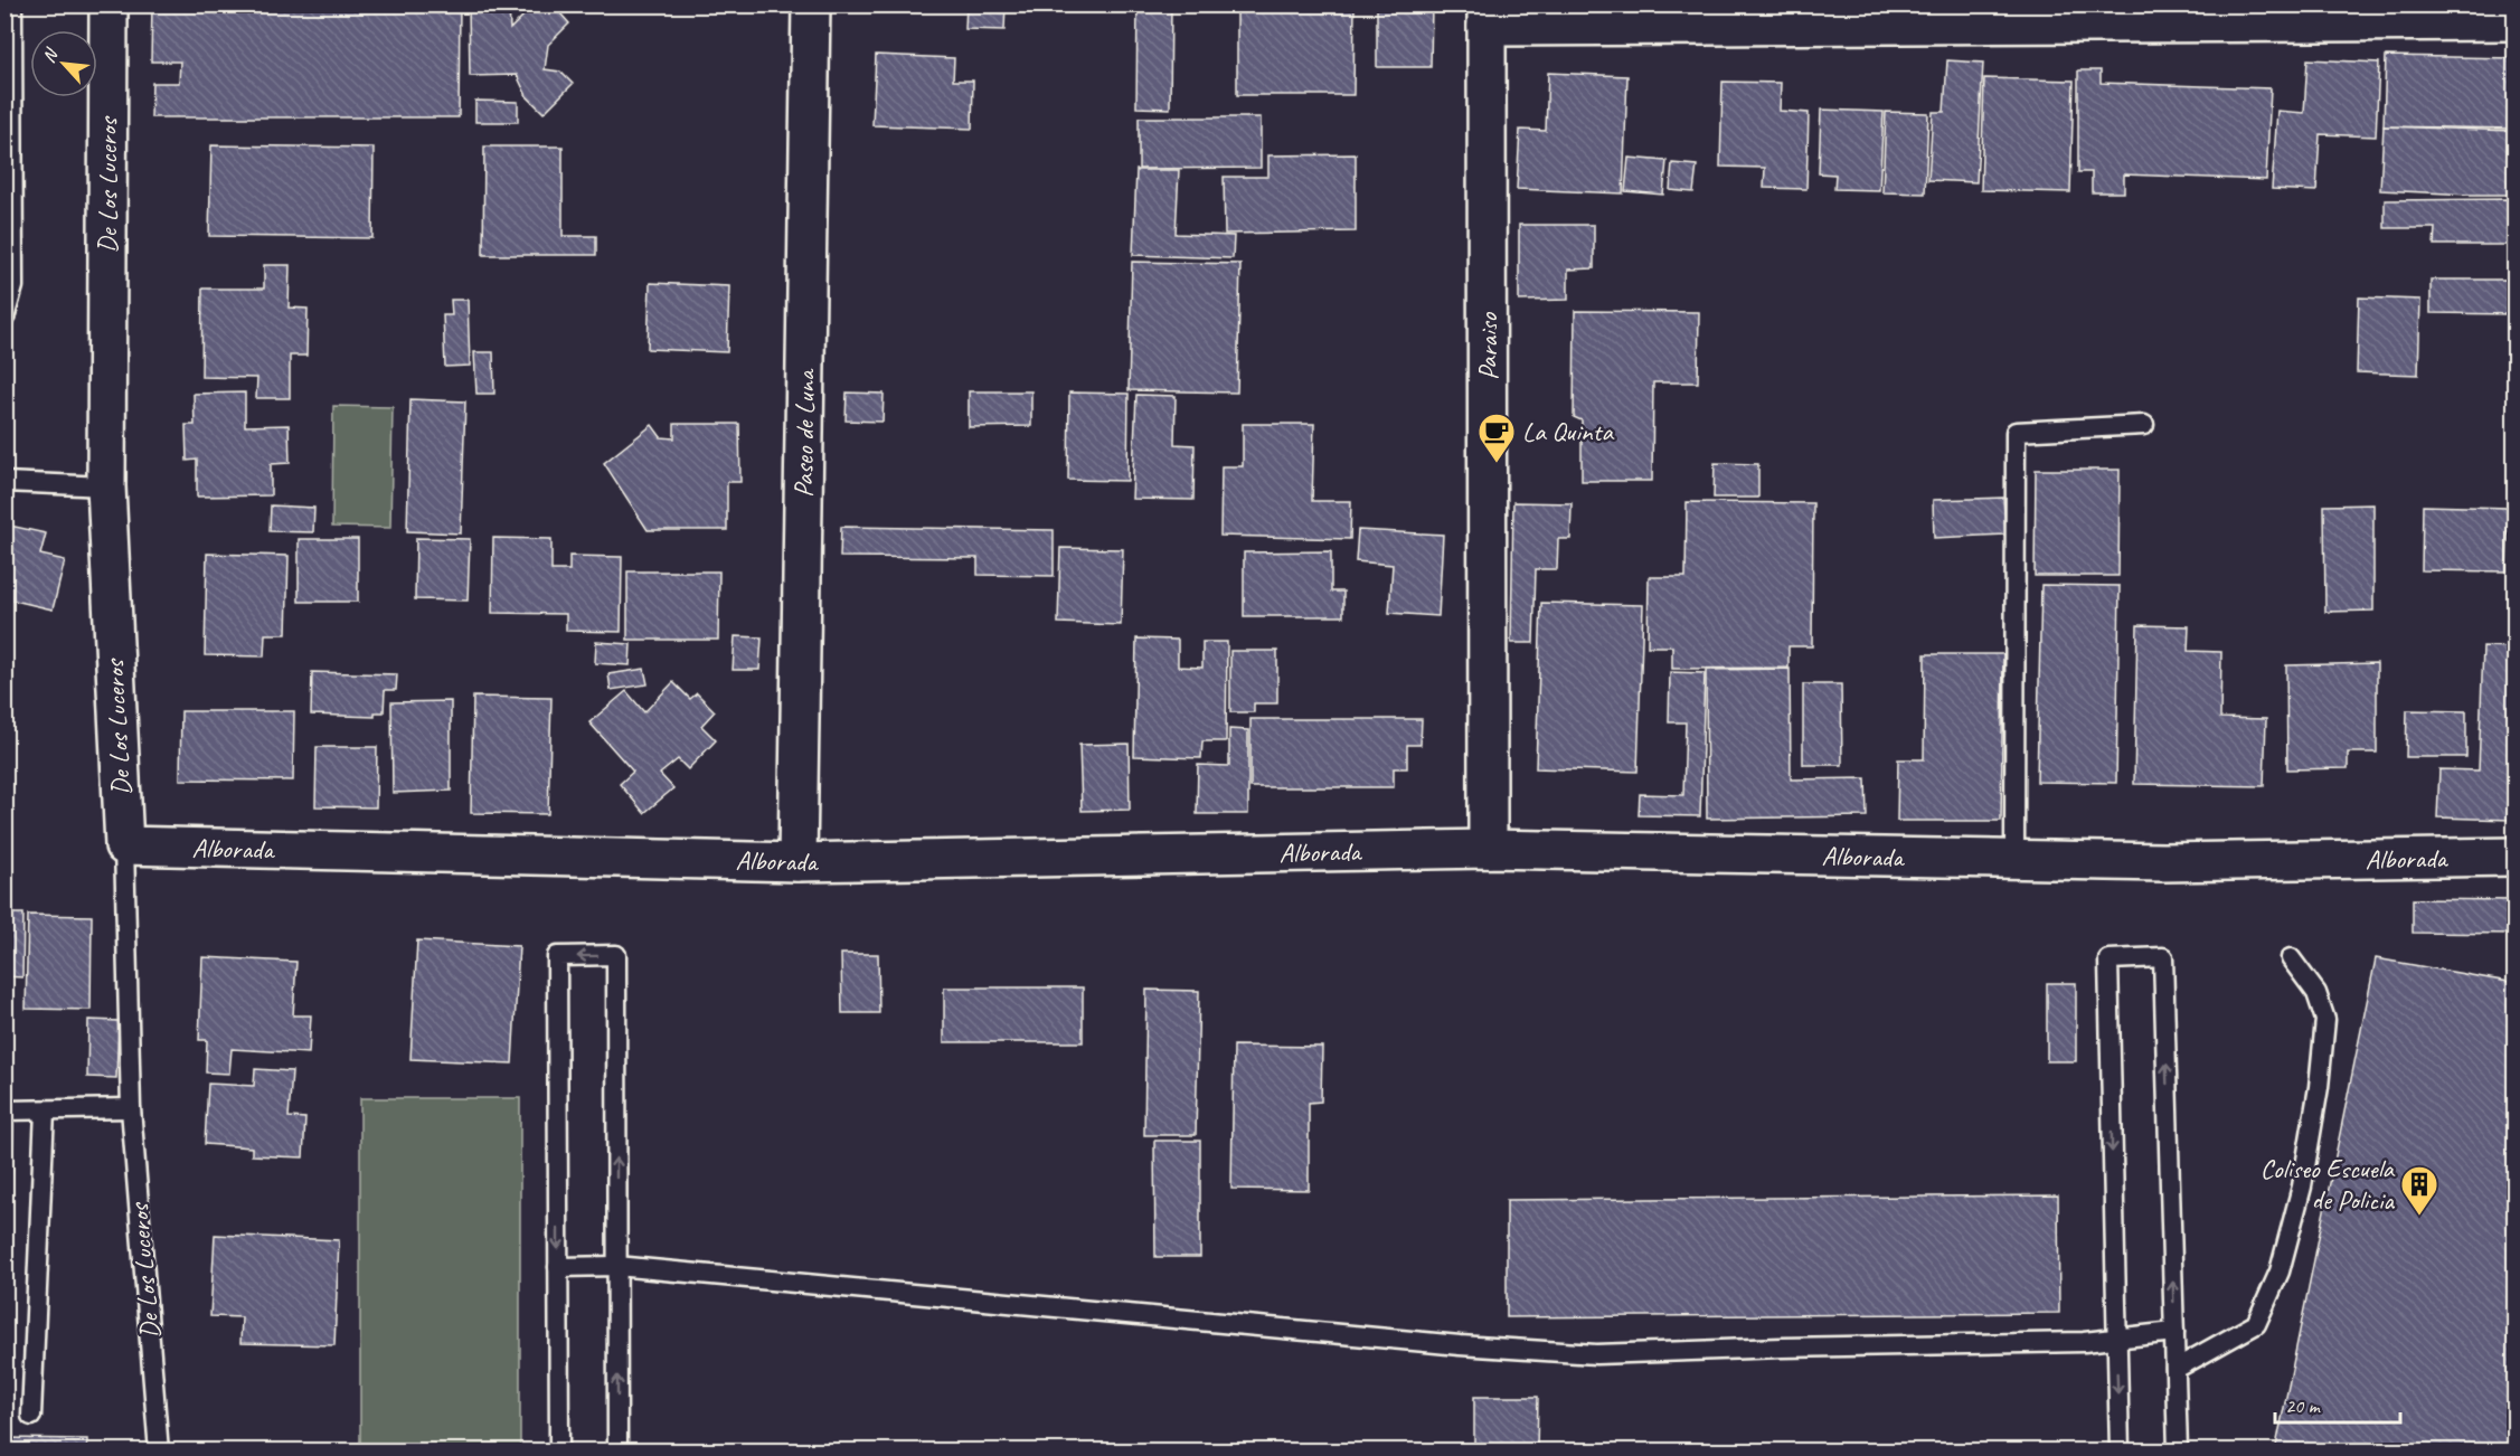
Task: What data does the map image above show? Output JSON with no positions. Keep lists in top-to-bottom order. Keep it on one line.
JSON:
{"streets":{"street":["De Los Luceros","Paraiso","Paseo de Luna","Alborada"]},"crossings":[["De Los Luceros","Alborada"],["Paraiso","Alborada"],["Paseo de Luna","Alborada"]],"places":{"cafe":["La Quinta"],"building":["Coliseo Escuela de Policia"]},"scale_bar":"20 m","north":"top left"}
